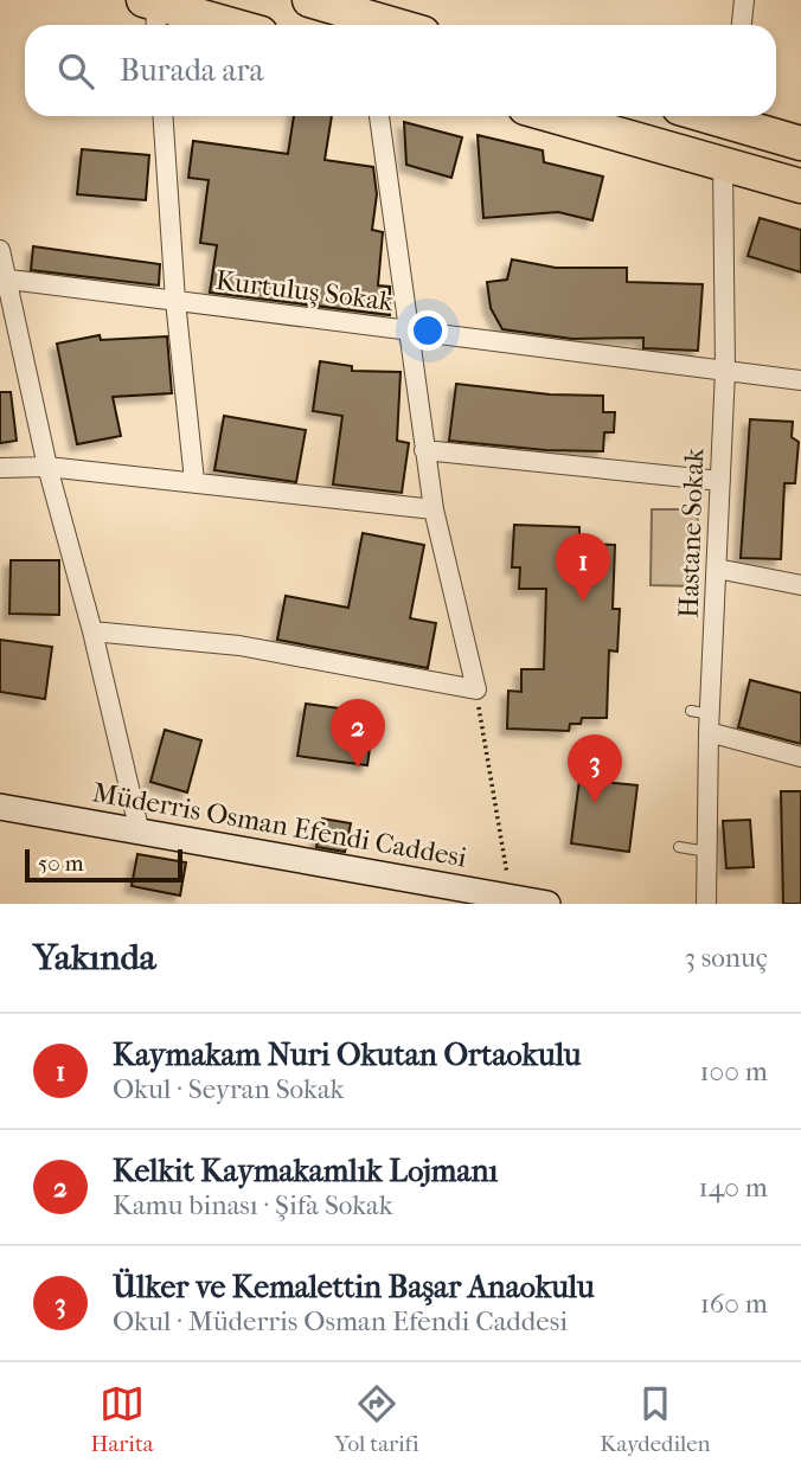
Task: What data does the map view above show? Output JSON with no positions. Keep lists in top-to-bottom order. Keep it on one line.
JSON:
{"streets":{"main road":["Müderris Osman Efendi Caddesi"],"street":["Kurtuluş Sokak","Hastane Sokak"]},"crossings":[["Kurtuluş Sokak","Hastane Sokak"]],"scale_bar":"50 m","page":{"search":"Burada ara","pins":["1","2","3"],"scale":"50 m","heading":["Yakında","3 sonuç"],"list":[{"mark":"1","name":"Kaymakam Nuri Okutan Ortaokulu","note":"Okul · Seyran Sokak","value":"100 m"},{"mark":"2","name":"Kelkit Kaymakamlık Lojmanı","note":"Kamu binası · Şifa Sokak","value":"140 m"},{"mark":"3","name":"Ülker ve Kemalettin Başar Anaokulu","note":"Okul · Müderris Osman Efendi Caddesi","value":"160 m"}],"nav":["Harita","Yol tarifi","Kaydedilen"]}}
